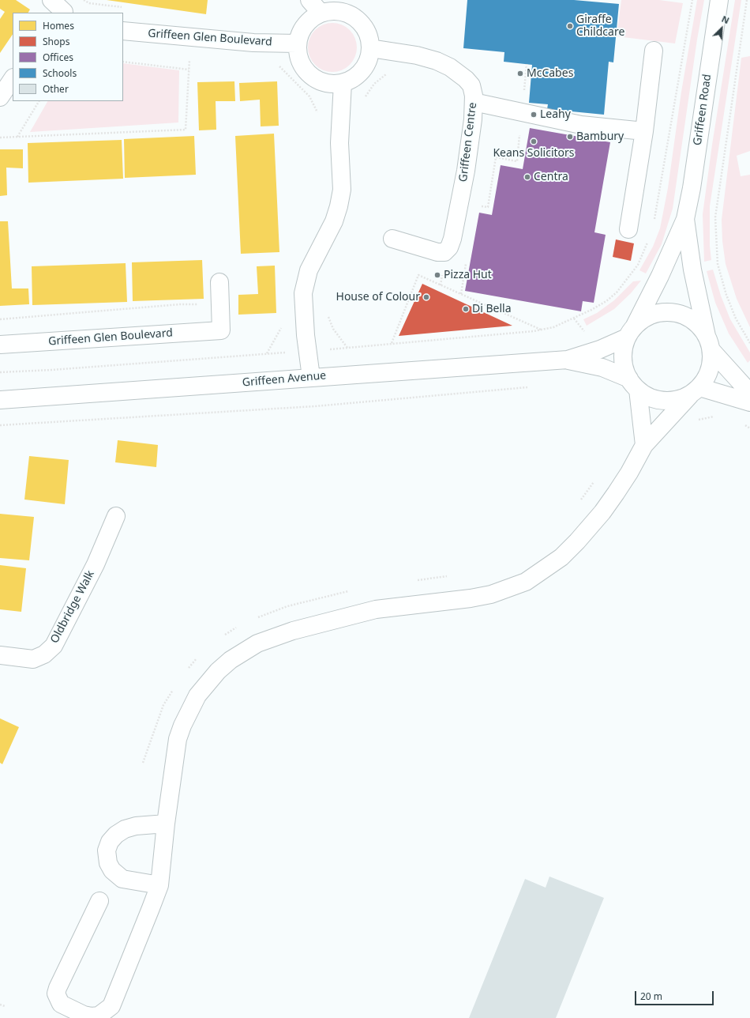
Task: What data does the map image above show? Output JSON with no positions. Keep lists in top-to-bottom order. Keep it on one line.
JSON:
{"streets":{"street":["Griffeen Glen Boulevard","Griffeen Road","Griffeen Centre","Griffeen Avenue","Oldbridge Walk"]},"crossings":[["Griffeen Glen Boulevard","Griffeen Centre"],["Griffeen Road","Griffeen Avenue"]],"places":["Giraffe Childcare","McCabes","Leahy","Bambury","Keans Solicitors","Centra","Pizza Hut","House of Colour","Di Bella"],"legend":["Homes","Shops","Offices","Schools","Other"],"scale_bar":"20 m","north":"top right"}
